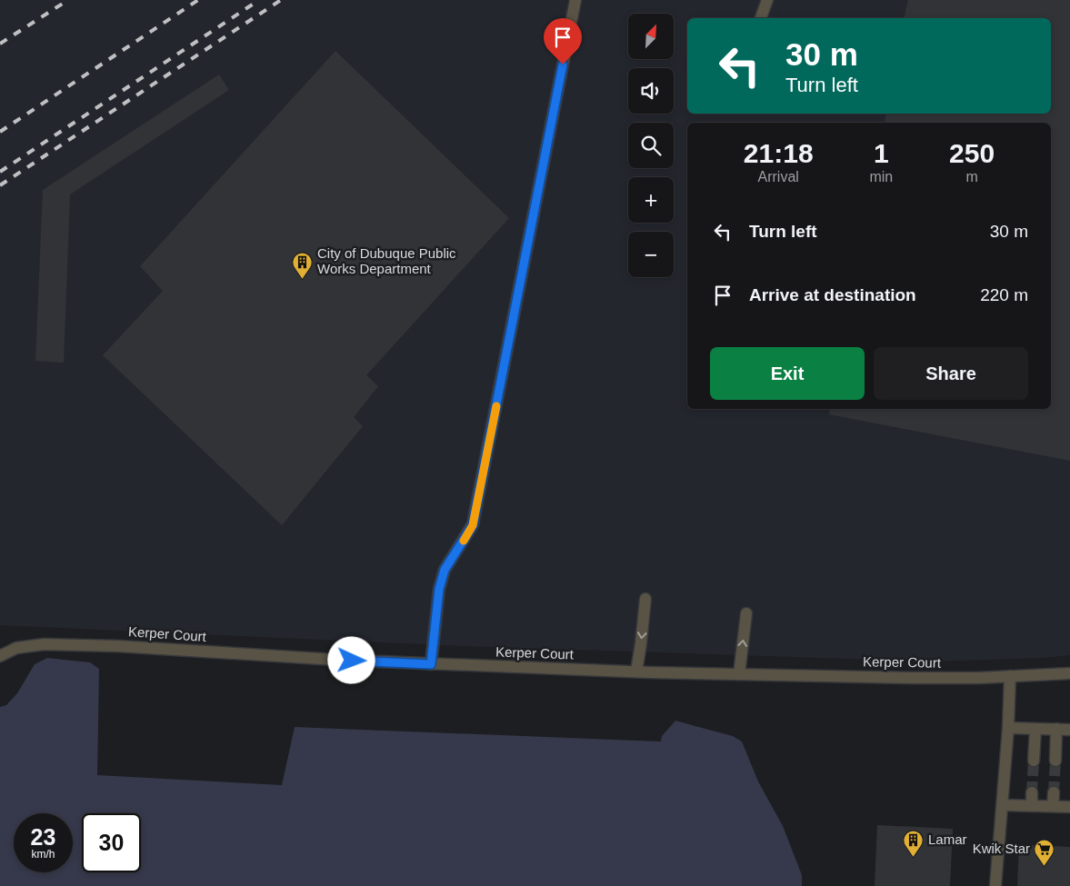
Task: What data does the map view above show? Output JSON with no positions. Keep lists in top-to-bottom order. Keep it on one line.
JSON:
{"streets":{"street":["Kerper Court"]},"places":{"building":["City of Dubuque Public Works Department","Lamar"],"supermarket":["Kwik Star"]},"north":"top right","page":{"map_buttons":["+","−"],"turn":["30 m","Turn left"],"eta":["21:18","Arrival","1","min","250","m"],"list":[{"name":"Turn left","value":"30 m"},{"name":"Arrive at destination","value":"220 m"}],"buttons":["Exit","Share"],"speed":"23 km/h","limit":"30"}}
